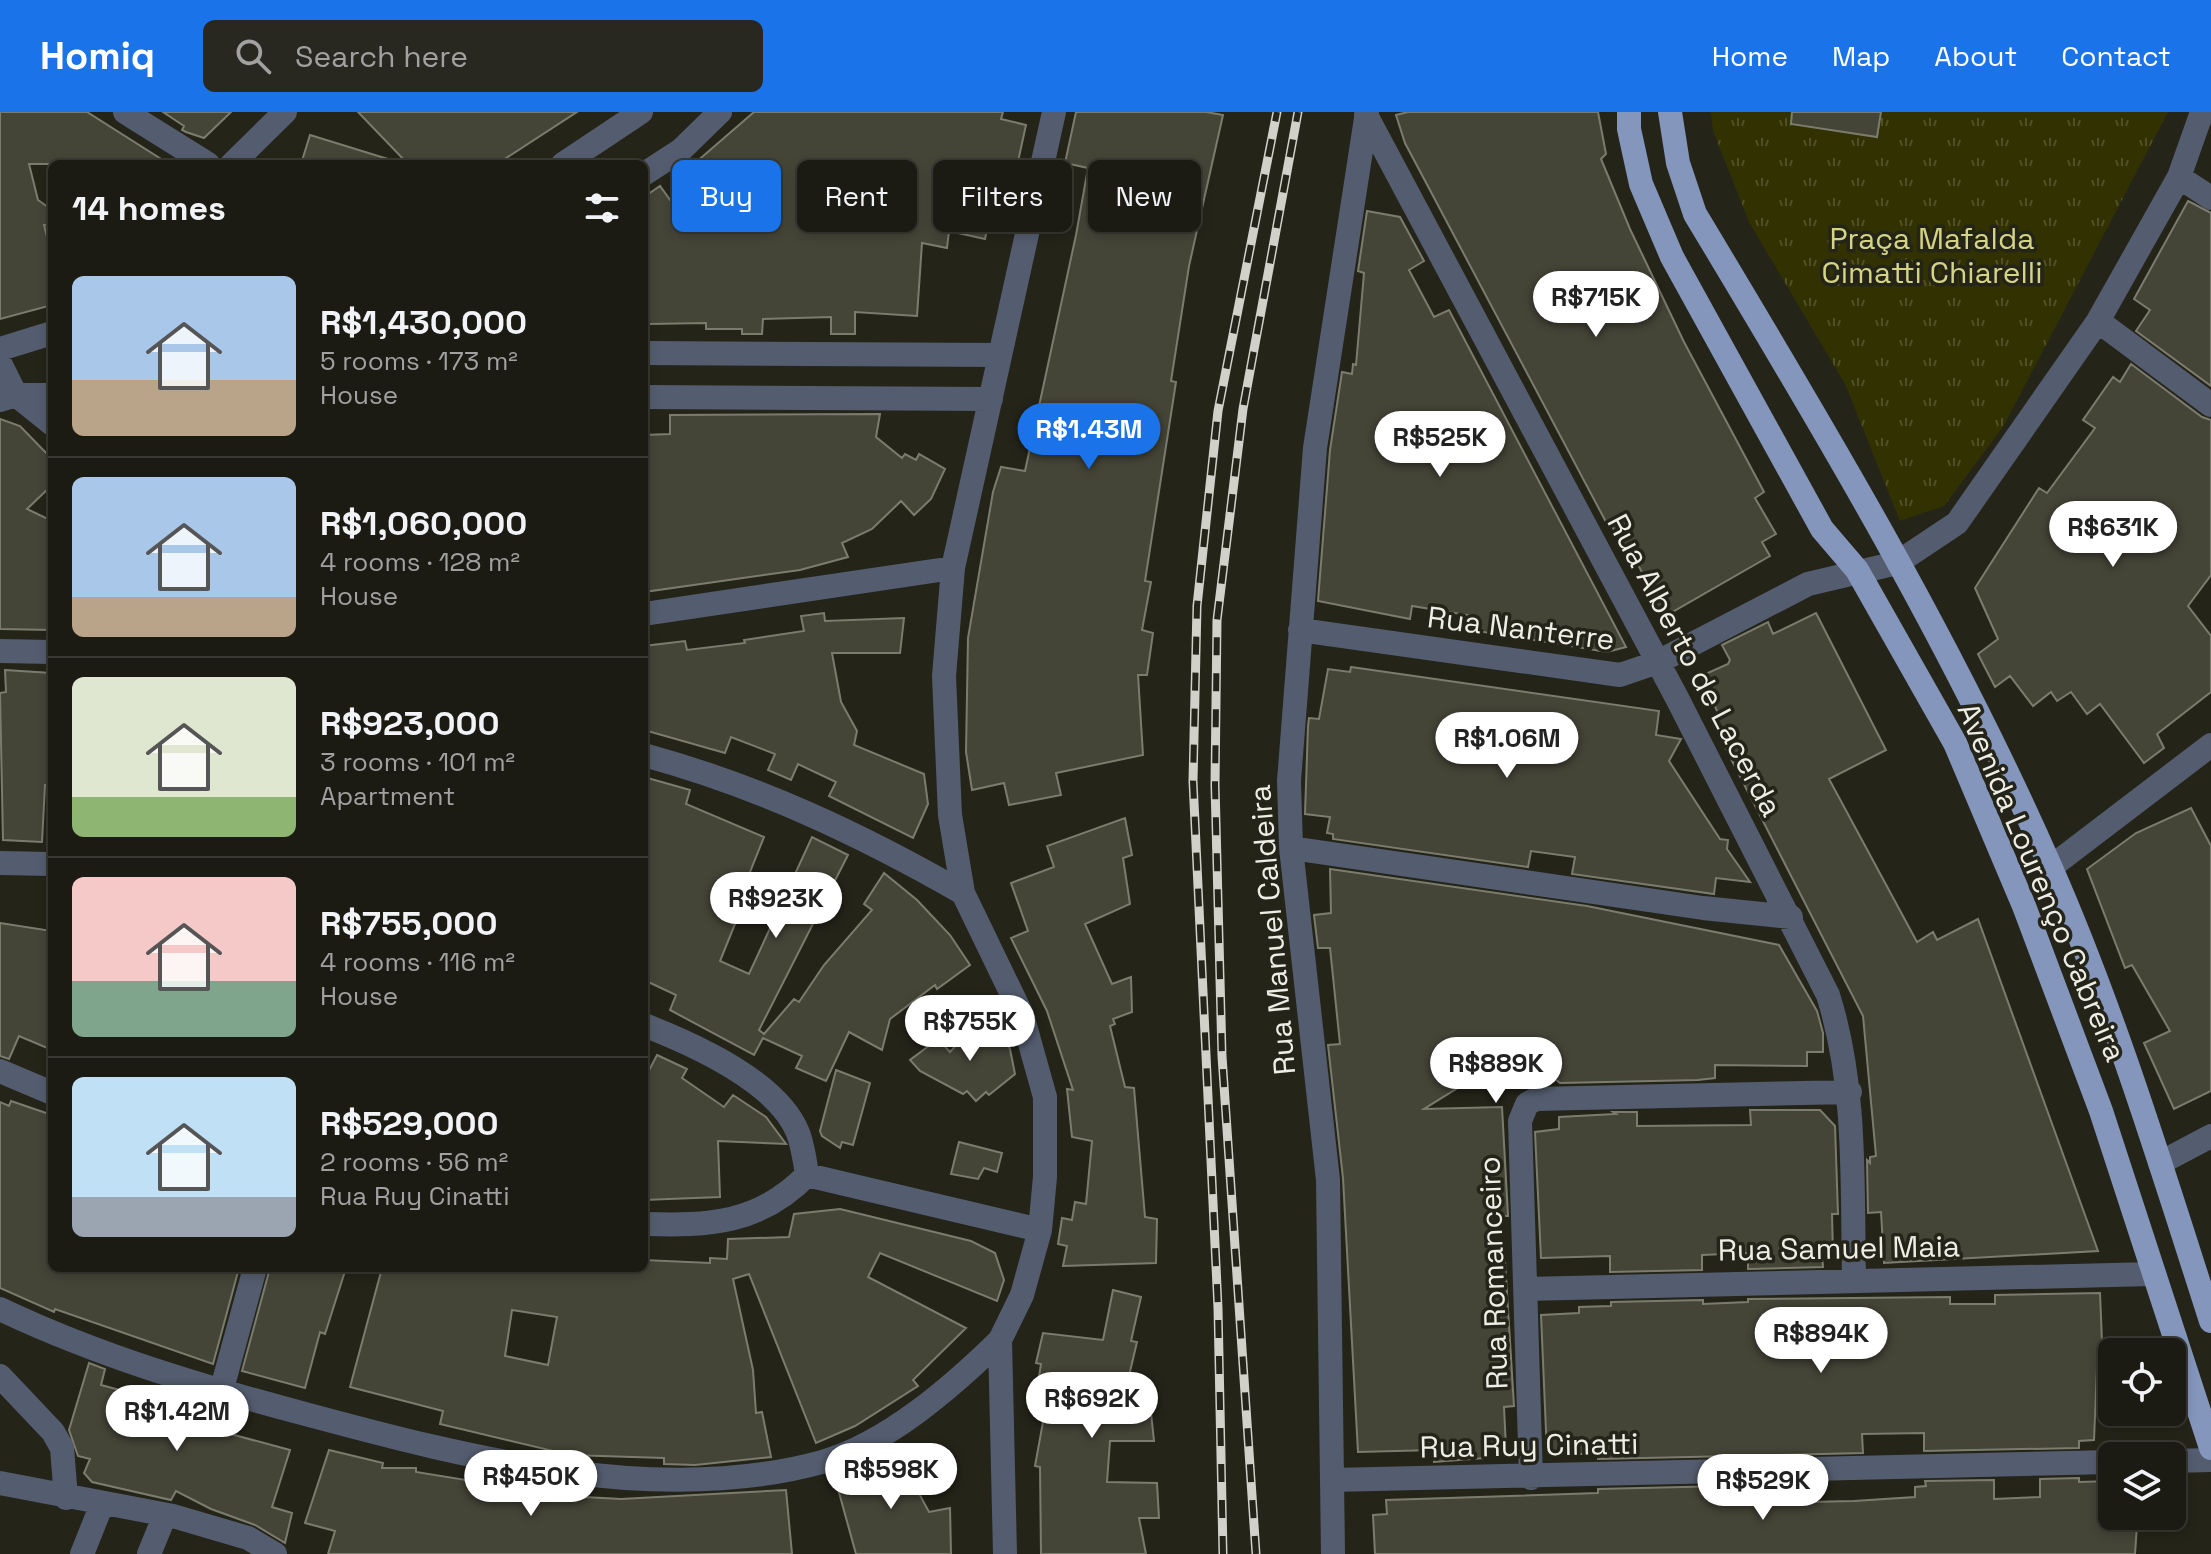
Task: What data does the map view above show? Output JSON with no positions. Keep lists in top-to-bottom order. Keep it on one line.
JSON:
{"streets":{"main road":["Avenida Lourenço Cabreira"],"street":["Rua Nanterre","Rua Alberto de Lacerda","Rua Manuel Caldeira","Rua Samuel Maia","Rua Romanceiro","Rua Ruy Cinatti"]},"crossings":[["Rua Nanterre","Rua Alberto de Lacerda"],["Rua Nanterre","Avenida Lourenço Cabreira"],["Rua Nanterre","Rua Manuel Caldeira"],["Rua Alberto de Lacerda","Rua Manuel Caldeira"],["Rua Alberto de Lacerda","Rua Samuel Maia"],["Rua Alberto de Lacerda","Rua Romanceiro"],["Avenida Lourenço Cabreira","Rua Samuel Maia"],["Rua Manuel Caldeira","Rua Ruy Cinatti"],["Rua Samuel Maia","Rua Romanceiro"],["Rua Romanceiro","Rua Ruy Cinatti"]],"parks":["Praça Mafalda Cimatti Chiarelli"],"page":{"header":"Homiq","search":"Search here","nav":["Home","Map","About","Contact"],"chip":["Buy","Rent","Filters","New"],"heading":"14 homes","list":[{"name":"R$1,430,000","note":"5 rooms · 173 m² · House"},{"name":"R$1,060,000","note":"4 rooms · 128 m² · House"},{"name":"R$923,000","note":"3 rooms · 101 m² · Apartment"},{"name":"R$755,000","note":"4 rooms · 116 m² · House"},{"name":"R$529,000","note":"2 rooms · 56 m² · Rua Ruy Cinatti"}],"price":["R$715K","R$1.43M","R$525K","R$631K","R$1.06M","R$923K","R$755K","R$889K","R$894K","R$692K","R$1.42M","R$598K","R$450K","R$529K"]}}
